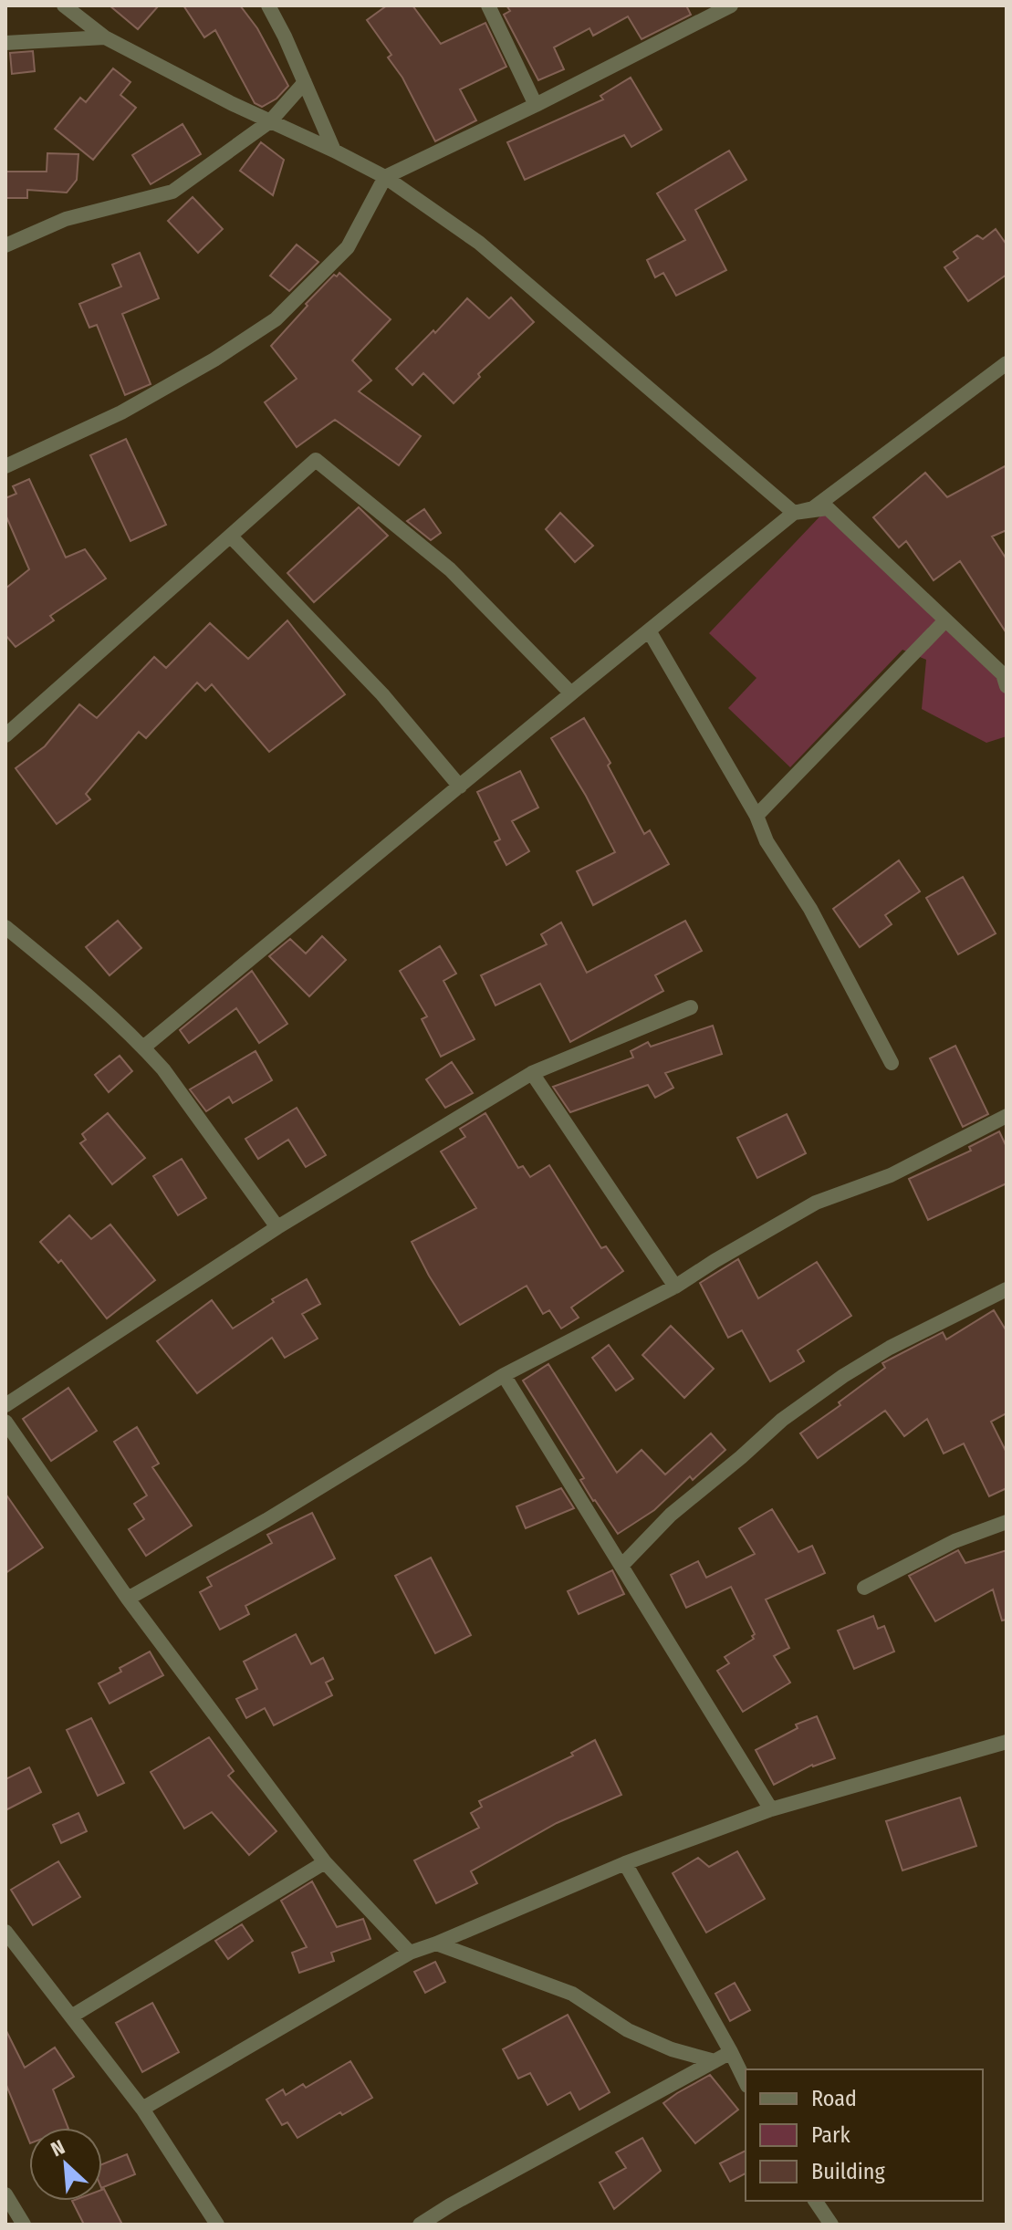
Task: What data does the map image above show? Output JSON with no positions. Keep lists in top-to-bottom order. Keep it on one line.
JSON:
{"legend":["Road","Park","Building"],"north":"top left"}
